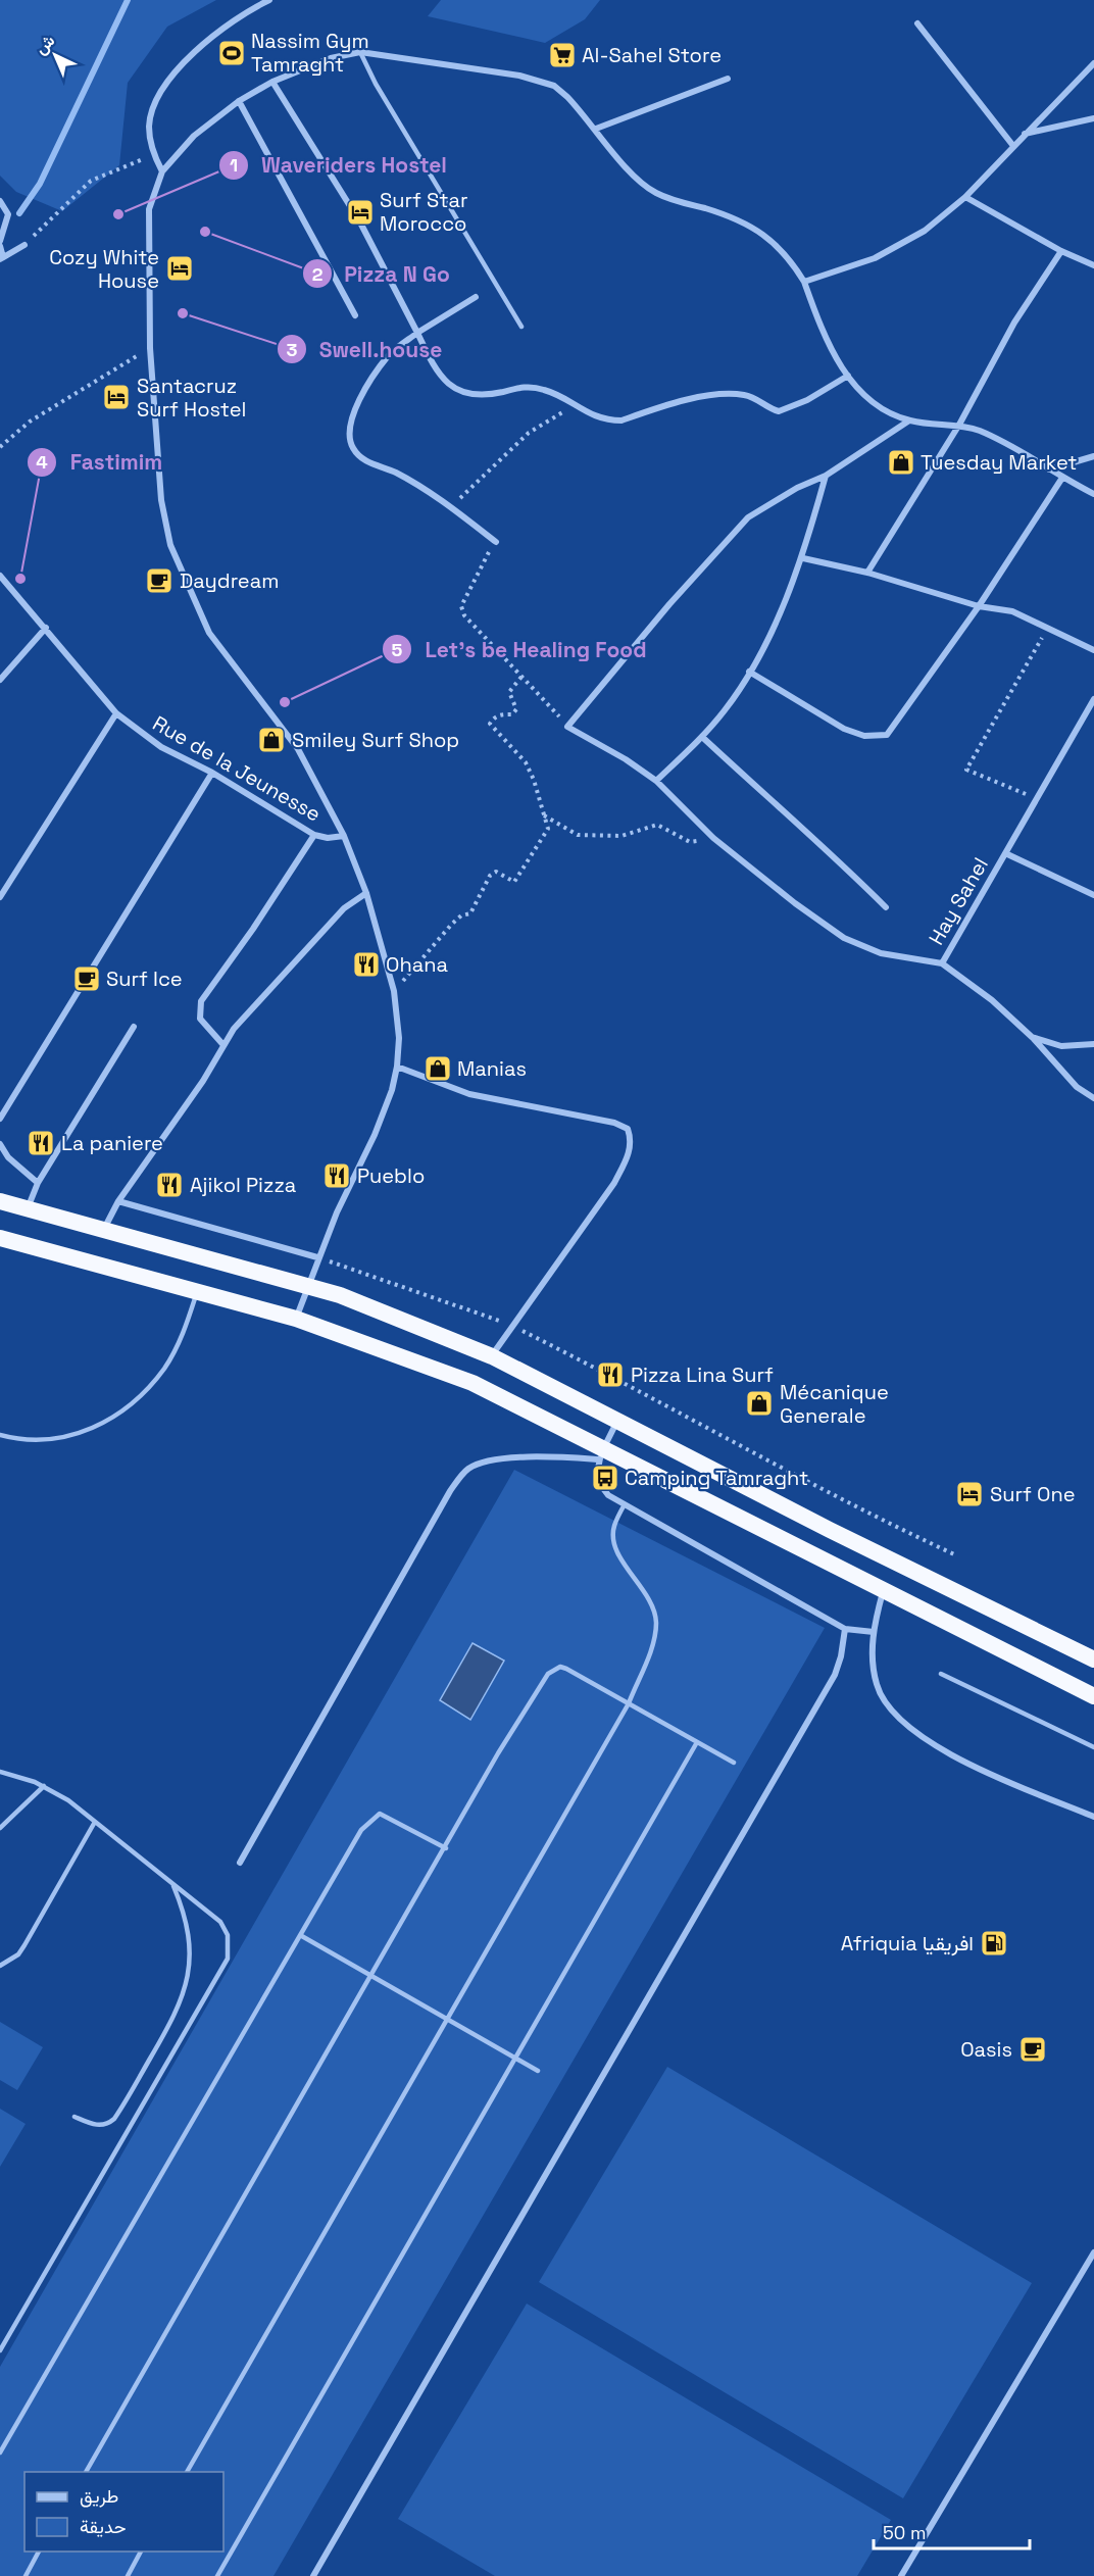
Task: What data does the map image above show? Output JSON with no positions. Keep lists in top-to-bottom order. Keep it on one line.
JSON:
{"streets":{"street":["Rue de la Jeunesse","Hay Sahel"]},"places":{"sports":["Nassim Gym Tamraght"],"supermarket":["Al-Sahel Store"],"hotel":["Surf Star Morocco","Cozy White House","Santacruz Surf Hostel","Surf One"],"other":["Waveriders Hostel","Pizza N Go","Swell.house","Fastimim","Let’s be Healing Food"],"shop":["Tuesday Market","Smiley Surf Shop","Manias","Mécanique Generale"],"cafe":["Daydream","Surf Ice","Oasis"],"restaurant":["Ohana","La paniere","Pueblo","Ajikol Pizza","Pizza Lina Surf"],"bus stop":["Camping Tamraght"],"fuel station":["Afriquia افريقيا"]},"legend":["طريق","حديقة"],"scale_bar":"50 m","north":"top left"}
